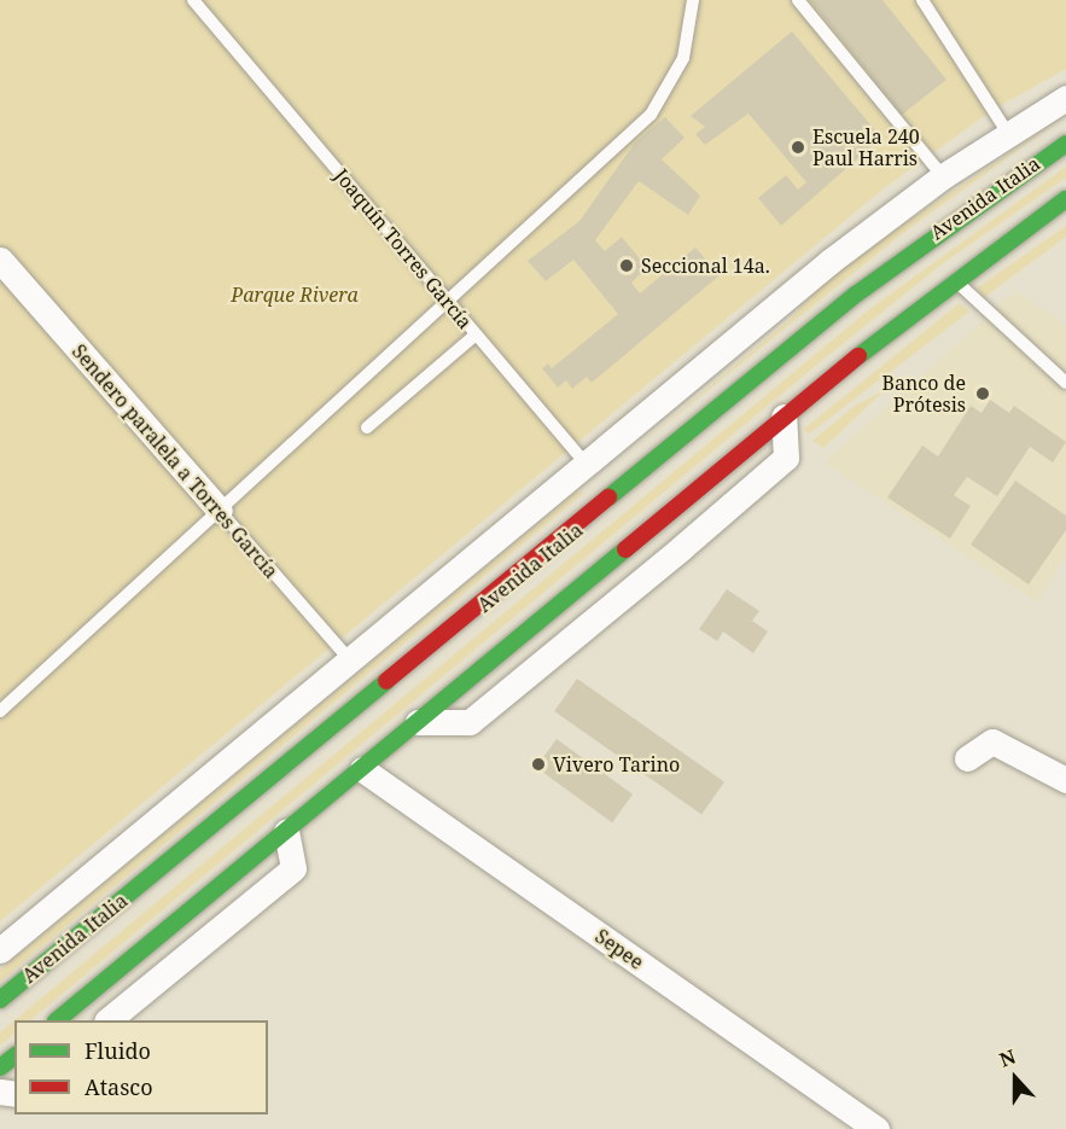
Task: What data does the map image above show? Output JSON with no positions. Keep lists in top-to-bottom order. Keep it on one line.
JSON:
{"streets":{"main road":["Avenida Italia"],"street":["Joaquín Torres García","Sendero paralela a Torres García","Sepee"]},"crossings":[["Avenida Italia","Joaquín Torres García"],["Avenida Italia","Sendero paralela a Torres García"]],"parks":["Parque Rivera"],"places":["Escuela 240 Paul Harris","Seccional 14a.","Banco de Prótesis","Vivero Tarino"],"legend":["Fluido","Atasco"],"north":"top"}
